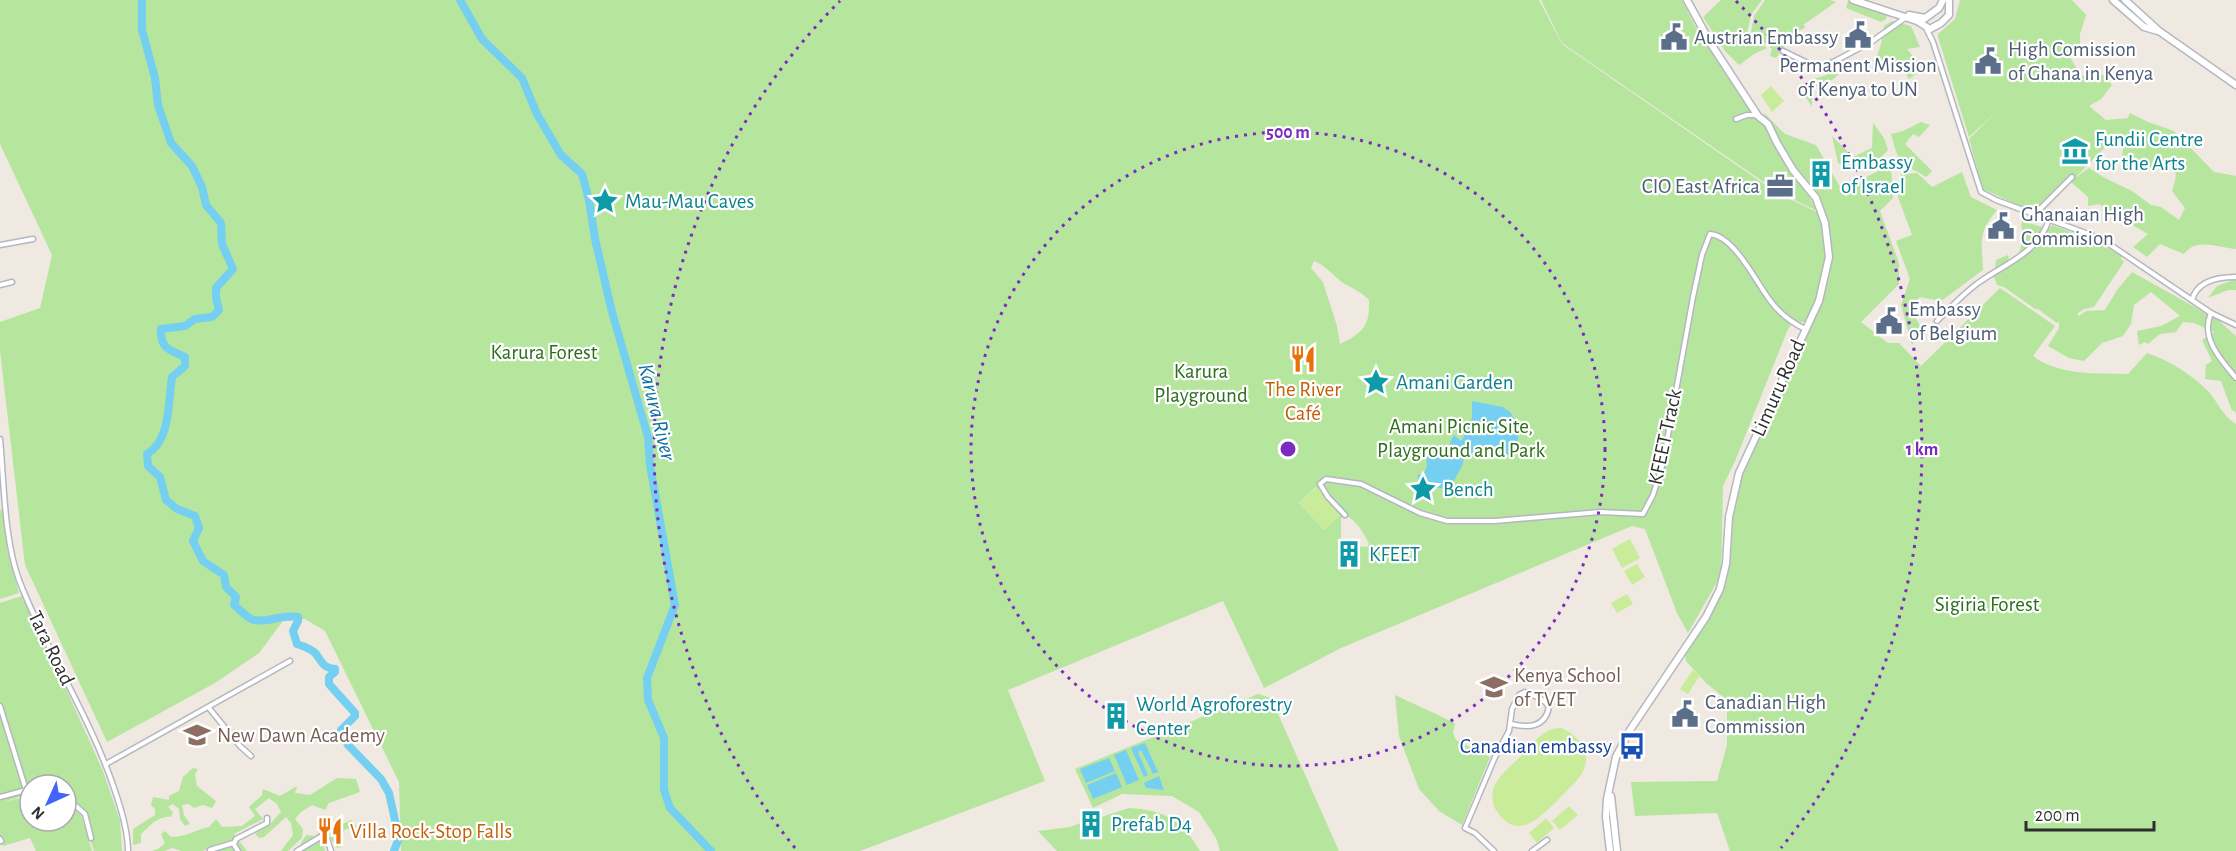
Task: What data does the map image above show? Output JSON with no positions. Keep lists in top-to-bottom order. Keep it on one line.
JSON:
{"streets":{"main road":["Limuru Road"],"street":["KFEET Track","Tara Road"]},"crossings":[["Limuru Road","KFEET Track"]],"water":["Karura River"],"parks":["Karura Forest","Karura Playground","Amani Picnic Site, Playground and Park","Sigiria Forest"],"places":{"public building":["Permanent Mission of Kenya to UN","Austrian Embassy","High Comission of Ghana in Kenya","Ghanaian High Commision","Embassy of Belgium","Canadian High Commission"],"museum":["Fundii Centre for the Arts"],"building":["Embassy of Israel","KFEET","World Agroforestry Center","Prefab D4"],"office":["CIO East Africa"],"place":["Mau-Mau Caves","Amani Garden","Bench"],"restaurant":["The River Café","Villa Rock-Stop Falls"],"school or university":["Kenya School of TVET","New Dawn Academy"],"bus stop":["Canadian embassy"]},"scale_bar":"200 m","north":"bottom left","rings":["500 m","1 km"]}
